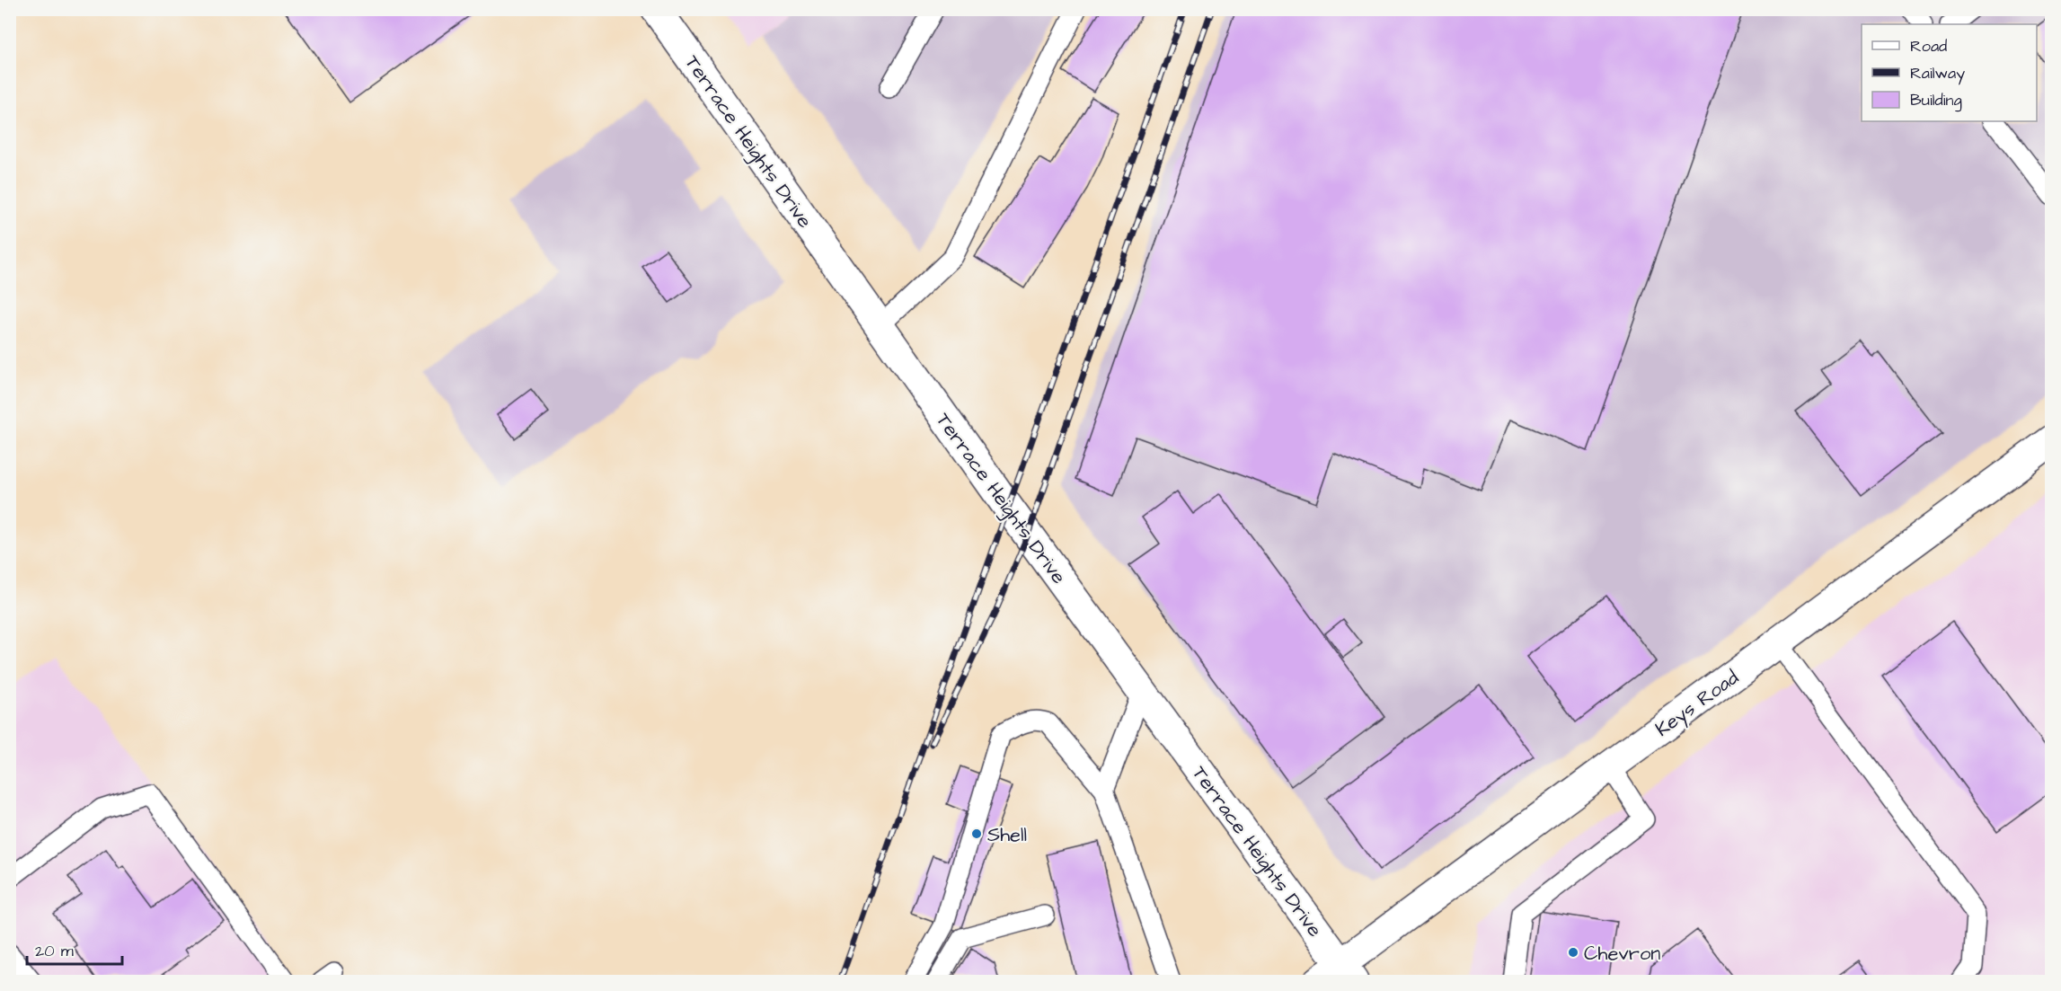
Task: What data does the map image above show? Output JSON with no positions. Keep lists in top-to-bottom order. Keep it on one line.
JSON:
{"streets":{"main road":["Terrace Heights Drive","Keys Road"]},"crossings":[["Terrace Heights Drive","Keys Road"]],"places":["Shell","Chevron"],"legend":["Road","Railway","Building"],"scale_bar":"20 m"}
